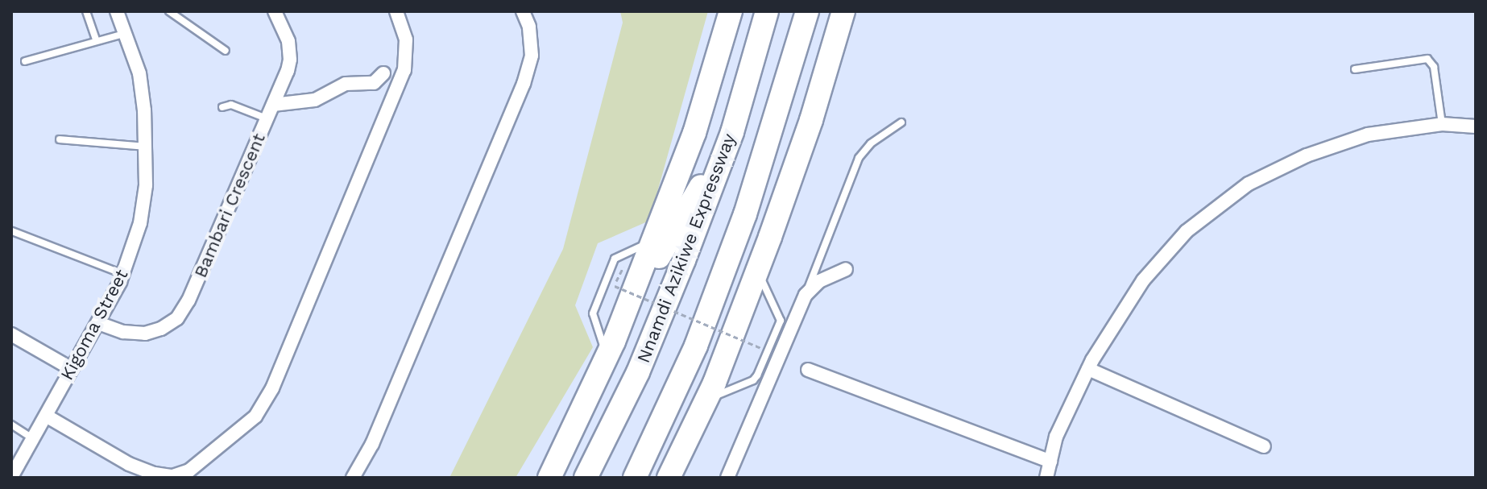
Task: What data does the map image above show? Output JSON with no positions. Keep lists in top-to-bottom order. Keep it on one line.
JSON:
{"streets":{"highway":["Nnamdi Azikiwe Expressway"],"street":["Bambari Crescent","Kigoma Street"]},"crossings":[["Bambari Crescent","Kigoma Street"]]}
